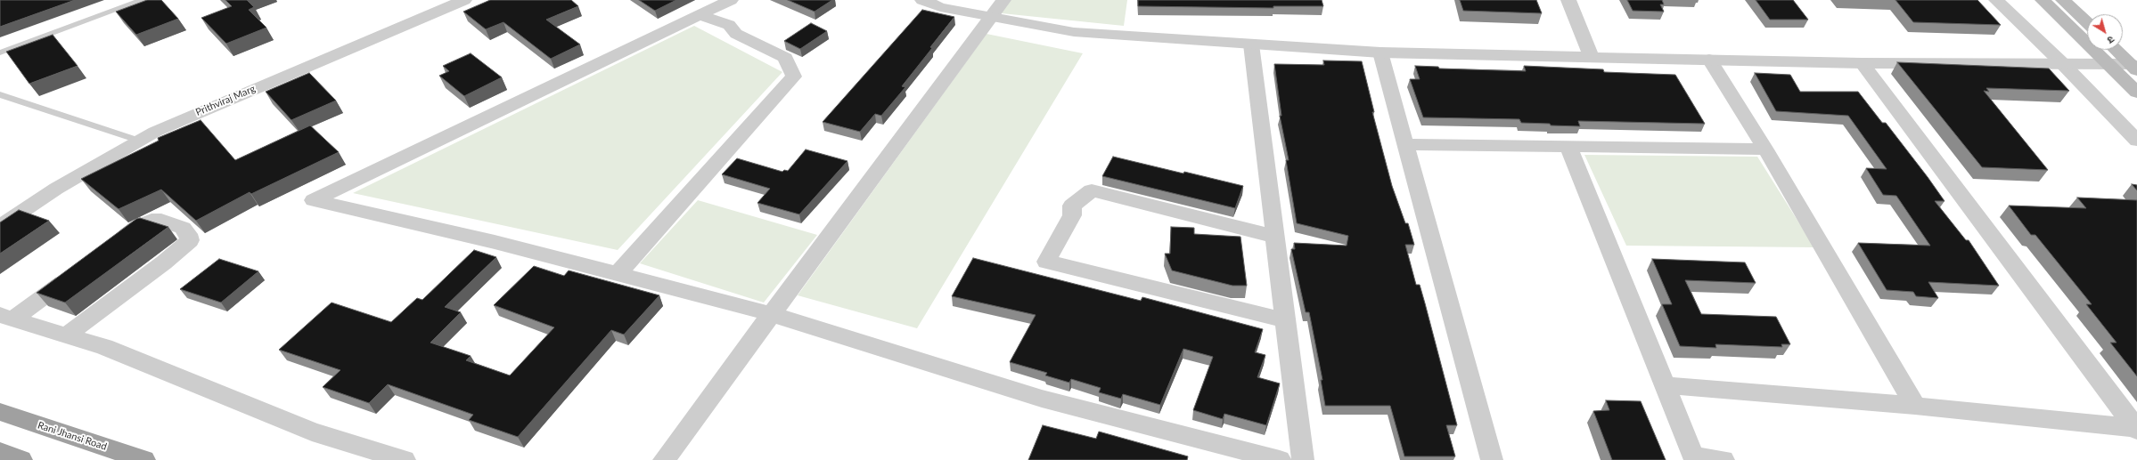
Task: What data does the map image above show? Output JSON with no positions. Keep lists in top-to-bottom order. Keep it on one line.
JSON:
{"streets":{"highway":["Rani Jhansi Road"],"street":["Prithviraj Marg"]},"north":"bottom right"}
